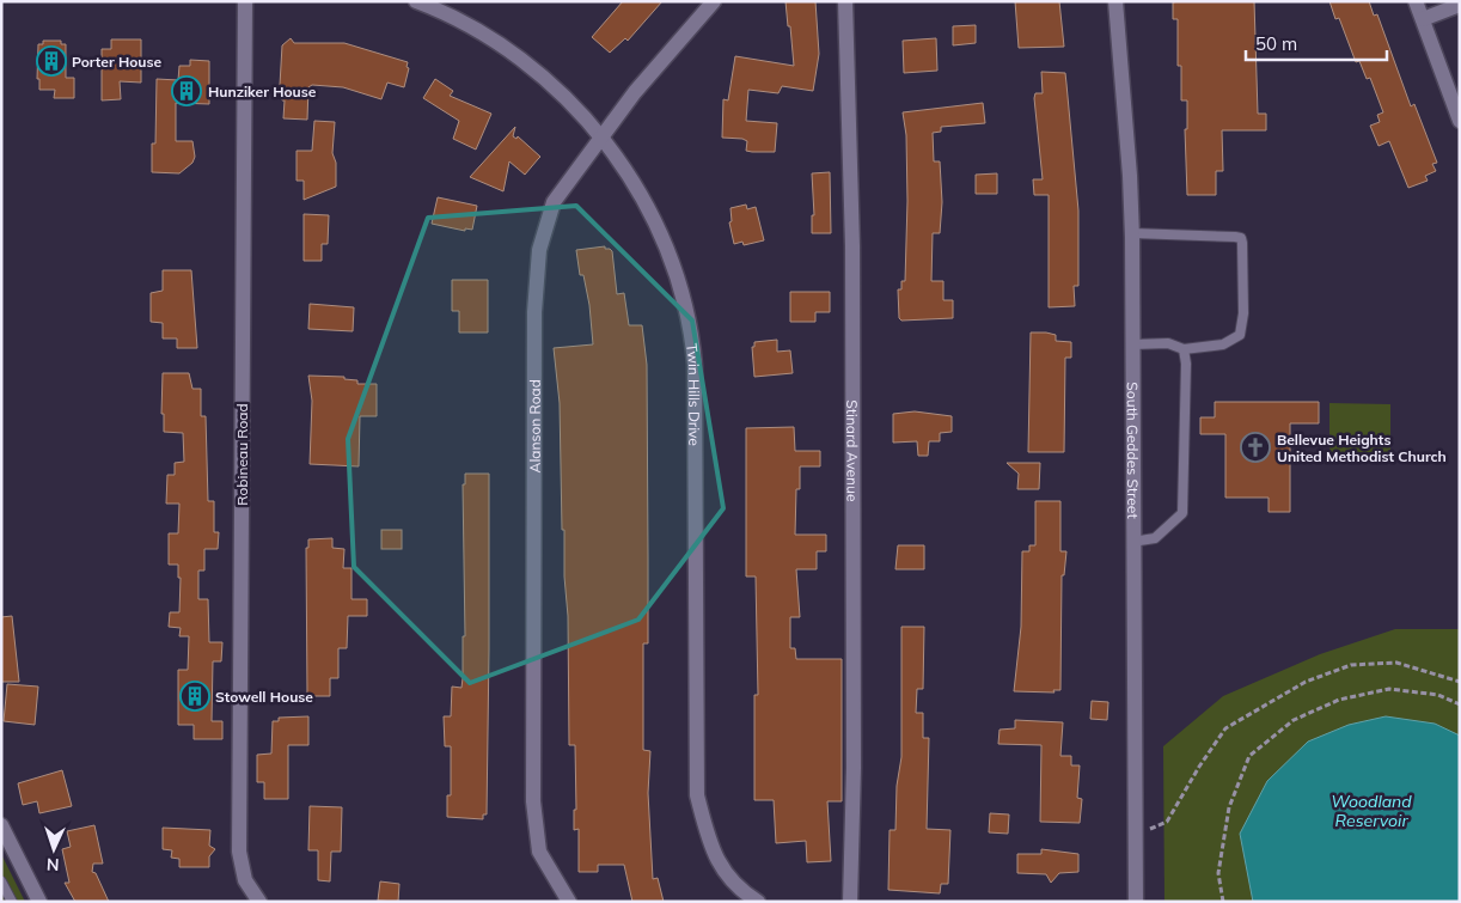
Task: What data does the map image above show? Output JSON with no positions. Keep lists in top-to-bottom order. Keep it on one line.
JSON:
{"streets":{"street":["Twin Hills Drive","Alanson Road","Stinard Avenue","South Geddes Street","Robineau Road"]},"crossings":[["Twin Hills Drive","Alanson Road"]],"water":["Woodland Reservoir"],"places":{"building":["Porter House","Hunziker House","Stowell House"],"church":["Bellevue Heights United Methodist Church"]},"scale_bar":"50 m","north":"bottom"}
